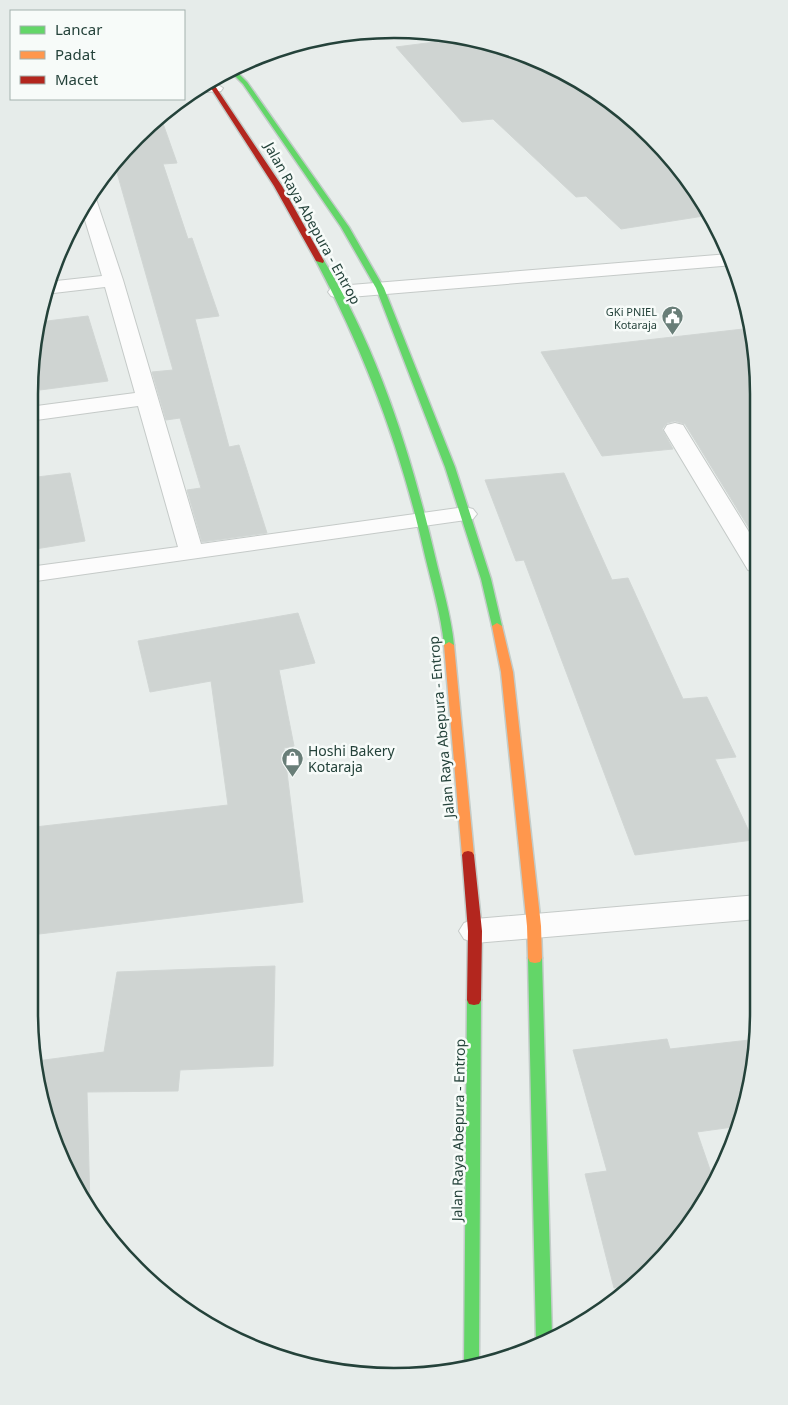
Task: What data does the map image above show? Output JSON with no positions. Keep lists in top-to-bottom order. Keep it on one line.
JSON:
{"streets":{"highway":["Jalan Raya Abepura - Entrop"]},"places":{"public building":["GKi PNIEL Kotaraja"],"shop":["Hoshi Bakery Kotaraja"]},"legend":["Lancar","Padat","Macet"]}
